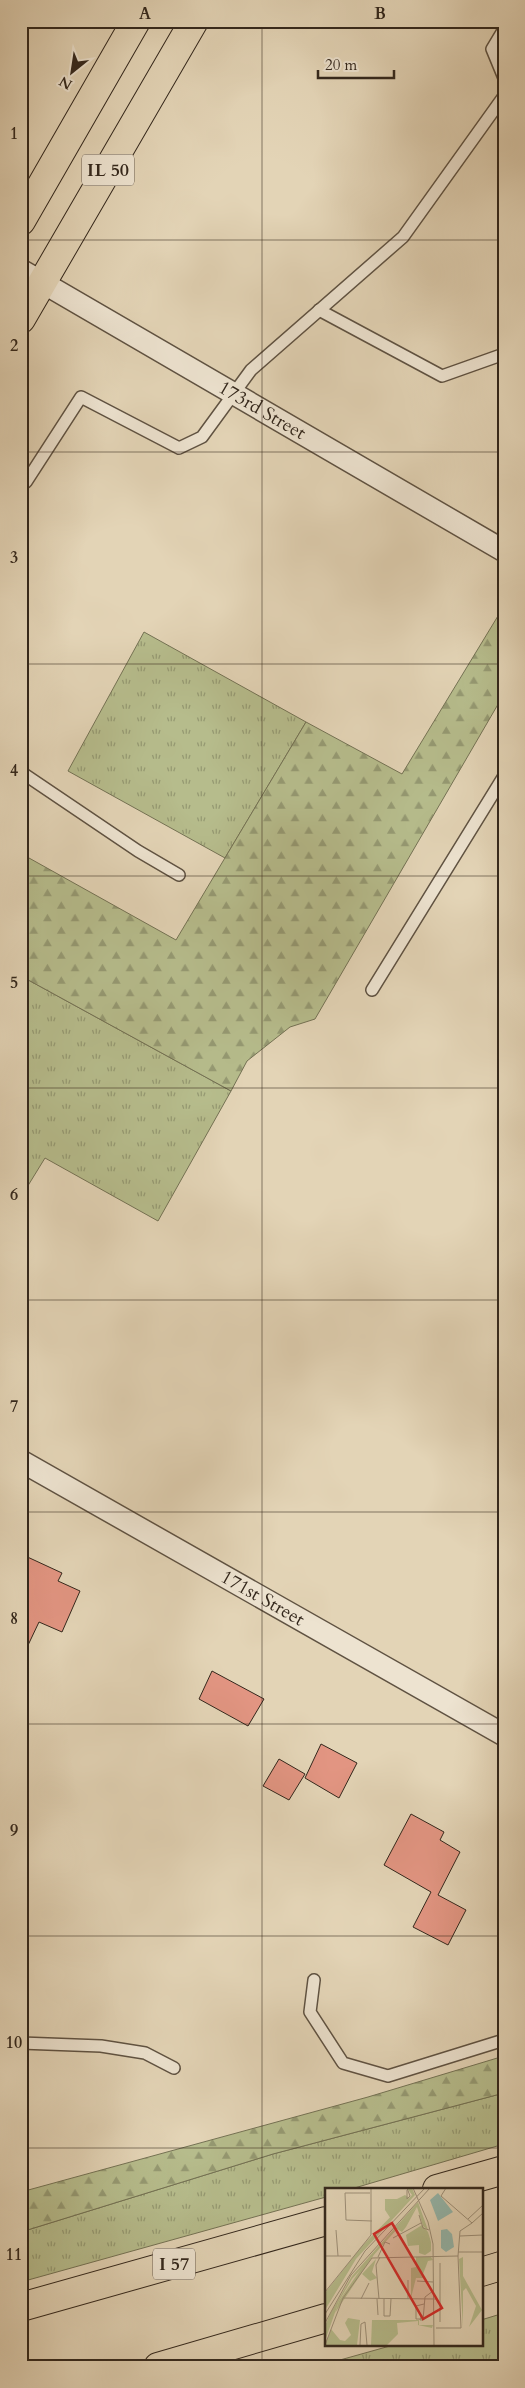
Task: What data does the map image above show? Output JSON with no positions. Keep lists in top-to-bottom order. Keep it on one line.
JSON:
{"streets":{"main road":["IL 50","I 57"],"street":["173rd Street","171st Street"]},"crossings":[["IL 50","173rd Street"]],"scale_bar":"20 m","north":"bottom left","grid":{"columns":["A","B"],"rows":["1","2","3","4","5","6","7","8","9","10","11"]}}
